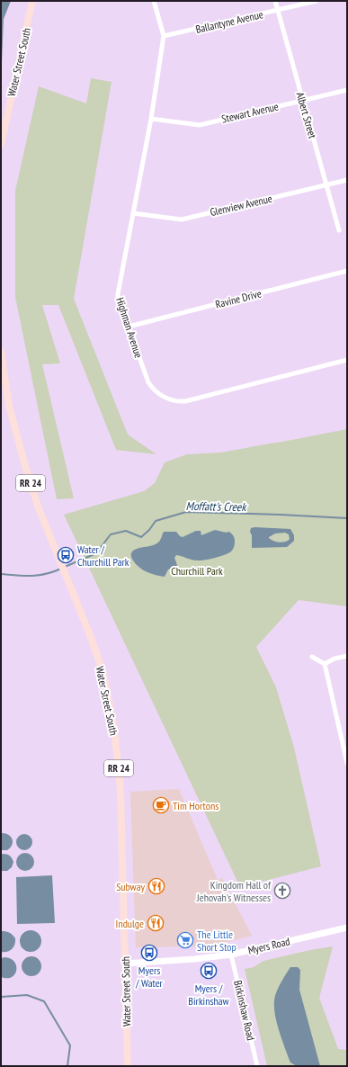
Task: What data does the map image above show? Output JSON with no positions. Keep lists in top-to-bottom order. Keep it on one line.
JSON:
{"streets":{"main road":["Water Street South","RR 24","Myers Road"],"street":["Ballantyne Avenue","Stewart Avenue","Albert Street","Glenview Avenue","Ravine Drive","Highman Avenue","Birkinshaw Road"]},"crossings":[["Ballantyne Avenue","Albert Street"],["Ballantyne Avenue","Highman Avenue"],["Water Street South","Myers Road"],["Stewart Avenue","Albert Street"],["Stewart Avenue","Highman Avenue"],["Albert Street","Glenview Avenue"],["Glenview Avenue","Highman Avenue"],["Ravine Drive","Highman Avenue"],["Myers Road","Birkinshaw Road"]],"water":["Moffatt's Creek"],"parks":["Churchill Park"],"places":{"bus stop":["Water / Churchill Park","Myers / Water","Myers / Birkinshaw"],"cafe":["Tim Hortons"],"restaurant":["Subway","Indulge"],"church":["Kingdom Hall of Jehovah's Witnesses"],"supermarket":["The Little Short Stop"]}}
